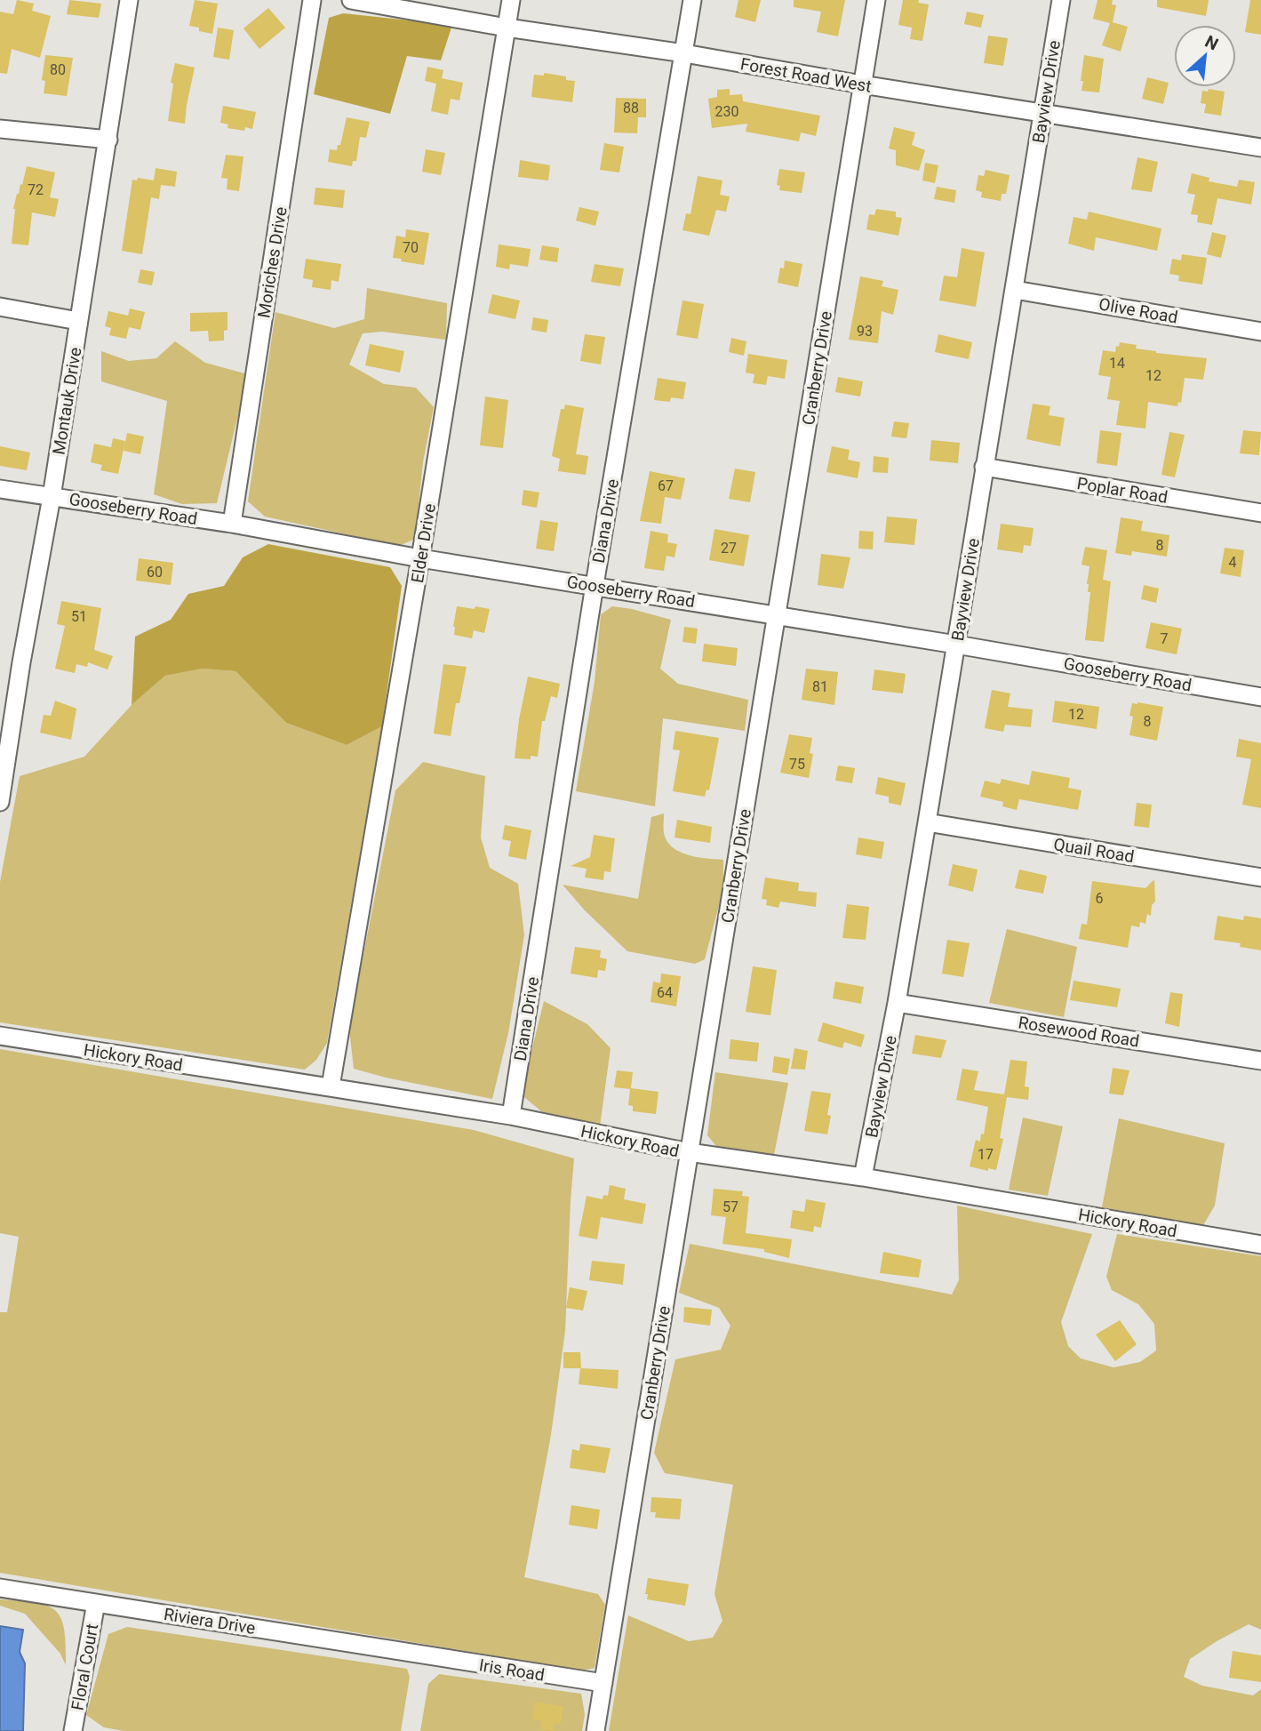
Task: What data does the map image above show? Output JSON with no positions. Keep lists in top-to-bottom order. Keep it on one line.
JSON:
{"streets":{"street":["Forest Road West","Bayview Drive","Moriches Drive","Olive Road","Cranberry Drive","Montauk Drive","Poplar Road","Gooseberry Road","Diana Drive","Elder Drive","Quail Road","Rosewood Road","Hickory Road","Riviera Drive","Floral Court","Iris Road"]},"crossings":[["Forest Road West","Bayview Drive"],["Forest Road West","Cranberry Drive"],["Forest Road West","Diana Drive"],["Forest Road West","Elder Drive"],["Bayview Drive","Olive Road"],["Bayview Drive","Poplar Road"],["Bayview Drive","Gooseberry Road"],["Bayview Drive","Quail Road"],["Bayview Drive","Rosewood Road"],["Bayview Drive","Hickory Road"],["Moriches Drive","Gooseberry Road"],["Cranberry Drive","Gooseberry Road"],["Cranberry Drive","Hickory Road"],["Cranberry Drive","Iris Road"],["Montauk Drive","Gooseberry Road"],["Gooseberry Road","Diana Drive"],["Gooseberry Road","Elder Drive"],["Diana Drive","Hickory Road"],["Elder Drive","Hickory Road"],["Riviera Drive","Floral Court"],["Riviera Drive","Iris Road"]],"house_numbers":["80","88","230","72","70","93","14","12","67","8","27","4","60","51","7","81","12","8","75","6","64","17","57"],"north":"top right"}
